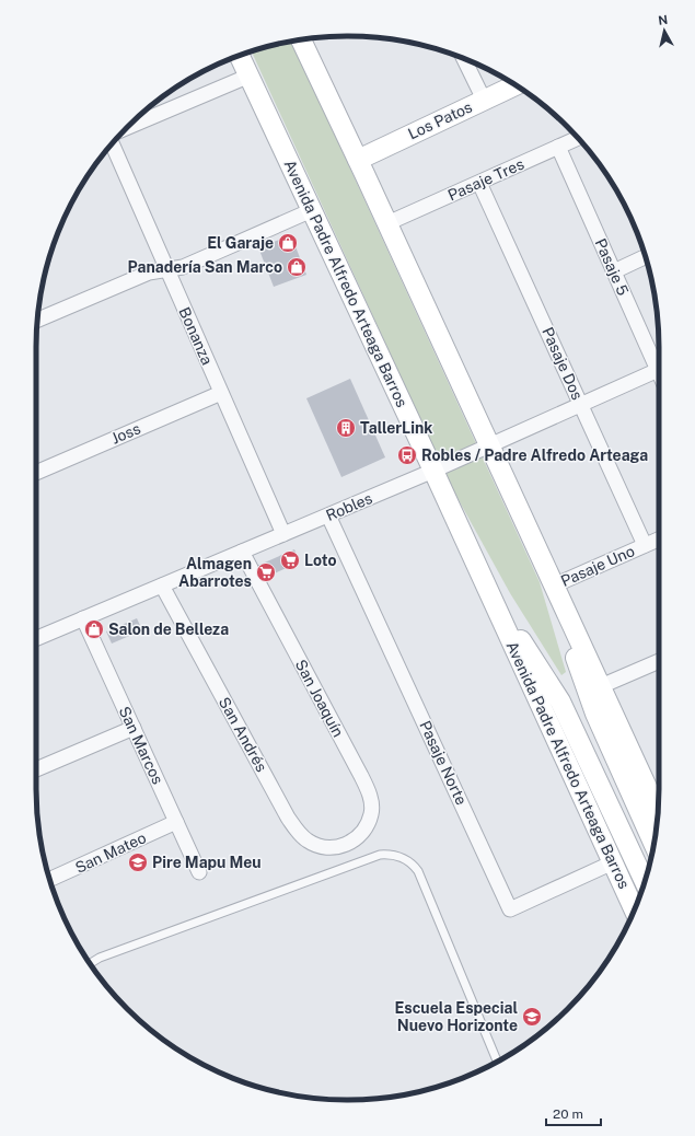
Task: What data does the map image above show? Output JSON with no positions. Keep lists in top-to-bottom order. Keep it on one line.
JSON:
{"streets":{"main road":["Los Patos","Avenida Padre Alfredo Arteaga Barros"],"street":["Pasaje Tres","Pasaje 5","Bonanza","Pasaje Dos","Joss","Robles","Pasaje Uno","San Joaquín","San Andrés","San Marcos","Pasaje Norte","San Mateo"]},"crossings":[["Pasaje Tres","Pasaje 5"],["Pasaje Tres","Pasaje Dos"],["Avenida Padre Alfredo Arteaga Barros","Robles"],["Avenida Padre Alfredo Arteaga Barros","Pasaje Norte"],["Bonanza","Joss"],["Bonanza","Robles"],["Pasaje Dos","Robles"],["Pasaje Dos","Pasaje Uno"],["Robles","San Joaquín"],["Robles","San Andrés"],["Robles","San Marcos"],["Robles","Pasaje Norte"],["San Joaquín","San Andrés"],["San Marcos","San Mateo"]],"places":{"shop":["El Garaje","Panadería San Marco","Salon de Belleza"],"building":["TallerLink"],"bus stop":["Robles / Padre Alfredo Arteaga"],"supermarket":["Loto","Almagen Abarrotes"],"school or university":["Pire Mapu Meu","Escuela Especial Nuevo Horizonte"]},"scale_bar":"20 m","north":"top"}
